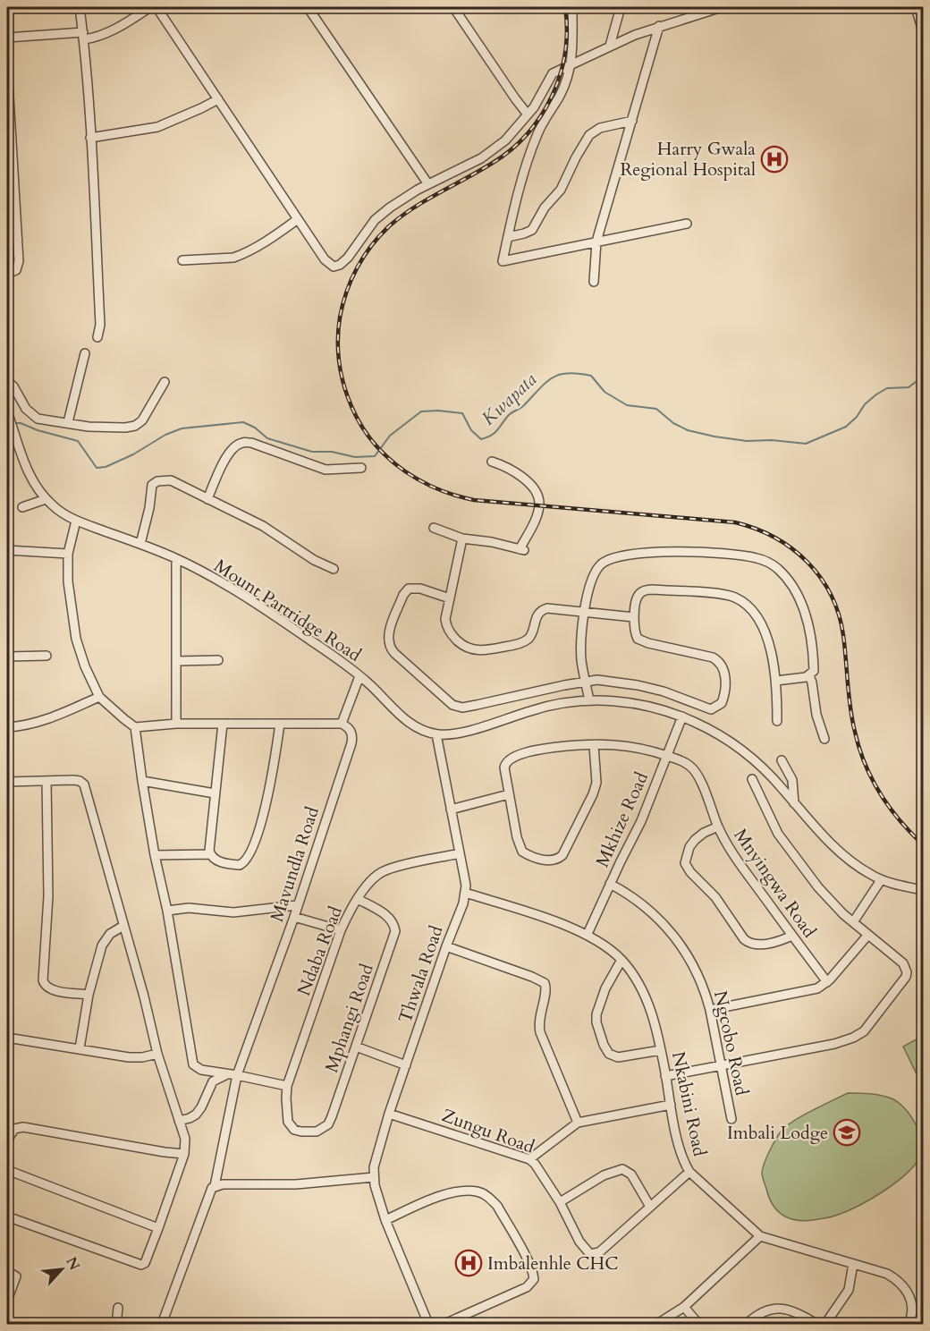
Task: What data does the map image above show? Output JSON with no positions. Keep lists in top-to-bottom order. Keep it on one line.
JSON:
{"streets":{"street":["Mount Partridge Road","Mkhize Road","Mavundla Road","Mnyingwa Road","Ndaba Road","Thwala Road","Mphangi Road","Ngcobo Road","Nkabini Road","Zungu Road"]},"crossings":[["Mount Partridge Road","Thwala Road"],["Mkhize Road","Mnyingwa Road"],["Mkhize Road","Ngcobo Road"],["Mkhize Road","Nkabini Road"],["Ndaba Road","Thwala Road"],["Ndaba Road","Mphangi Road"],["Thwala Road","Nkabini Road"],["Thwala Road","Zungu Road"],["Nkabini Road","Zungu Road"]],"water":["Kwapata"],"places":{"hospital":["Harry Gwala Regional Hospital","Imbalenhle CHC"],"school or university":["Imbali Lodge"]},"north":"top right"}
